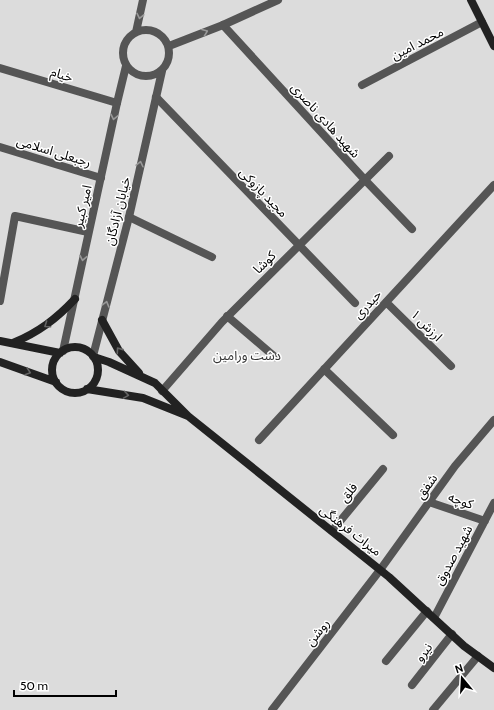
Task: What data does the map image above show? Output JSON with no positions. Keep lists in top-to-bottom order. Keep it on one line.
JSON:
{"streets":{"main road":["میراث فرهنگی"],"street":["محمد امین","خیام","شهید هادی ناصری","رجبعلی اسلامی","مجید پازوکی","امیر کبیر","خیابان آزادگان","کوشا","حیدری","ارزش ۱","شفق","فلق","کوچه","شهید صدوق","روشن","نیرو"]},"crossings":[["خیام","امیر کبیر"],["شهید هادی ناصری","کوشا"],["رجبعلی اسلامی","امیر کبیر"],["مجید پازوکی","خیابان آزادگان"],["مجید پازوکی","کوشا"],["امیر کبیر","خیابان آزادگان"],["حیدری","ارزش ۱"],["شفق","کوچه"],["شفق","میراث فرهنگی"],["شفق","روشن"],["فلق","میراث فرهنگی"],["کوچه","شهید صدوق"],["میراث فرهنگی","شهید صدوق"],["میراث فرهنگی","روشن"],["میراث فرهنگی","نیرو"]],"one_way":["امیر کبیر","خیابان آزادگان"],"parks":["دشت ورامین"],"scale_bar":"50 m","north":"top"}
